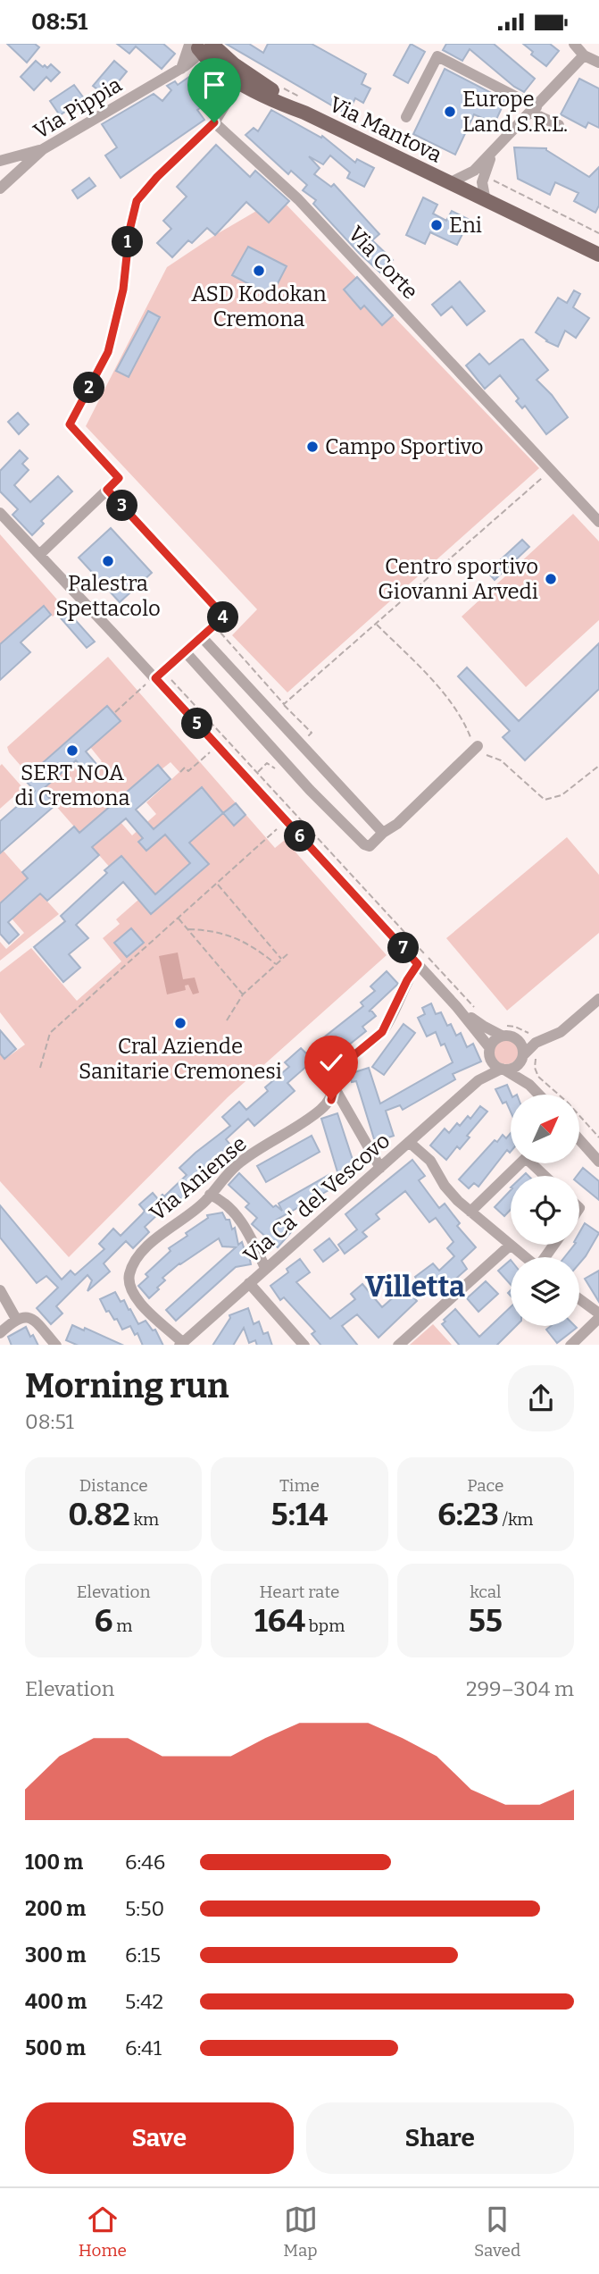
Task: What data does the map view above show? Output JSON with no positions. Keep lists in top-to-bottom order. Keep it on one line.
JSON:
{"streets":{"main road":["Via Mantova"],"street":["Via Pippia","Via Corte","Via Aniense","Via Ca' del Vescovo"]},"crossings":[["Via Pippia","Via Mantova"],["Via Aniense","Via Ca' del Vescovo"]],"districts":["Villetta"],"places":["Europe Land S.R.L.","Eni","ASD Kodokan Cremona","Campo Sportivo","Palestra Spettacolo","Centro sportivo Giovanni Arvedi","SERT NOA di Cremona","Cral Aziende Sanitarie Cremonesi"],"north":"top right","page":{"status":"08:51","pins":["1","2","3","4","5","6","7"],"heading":["Morning run","08:51"],"stats":[["Distance","0.82 km"],["Time","5:14"],["Pace","6:23 /km"],["Elevation","6 m"],["Heart rate","164 bpm"],["kcal","55"]],"chart":["Elevation","299–304 m"],"list":[{"name":"100 m","note":"6:46"},{"name":"200 m","note":"5:50"},{"name":"300 m","note":"6:15"},{"name":"400 m","note":"5:42"},{"name":"500 m","note":"6:41"}],"buttons":["Save","Share"],"tabs":["Home","Map","Saved"]}}
